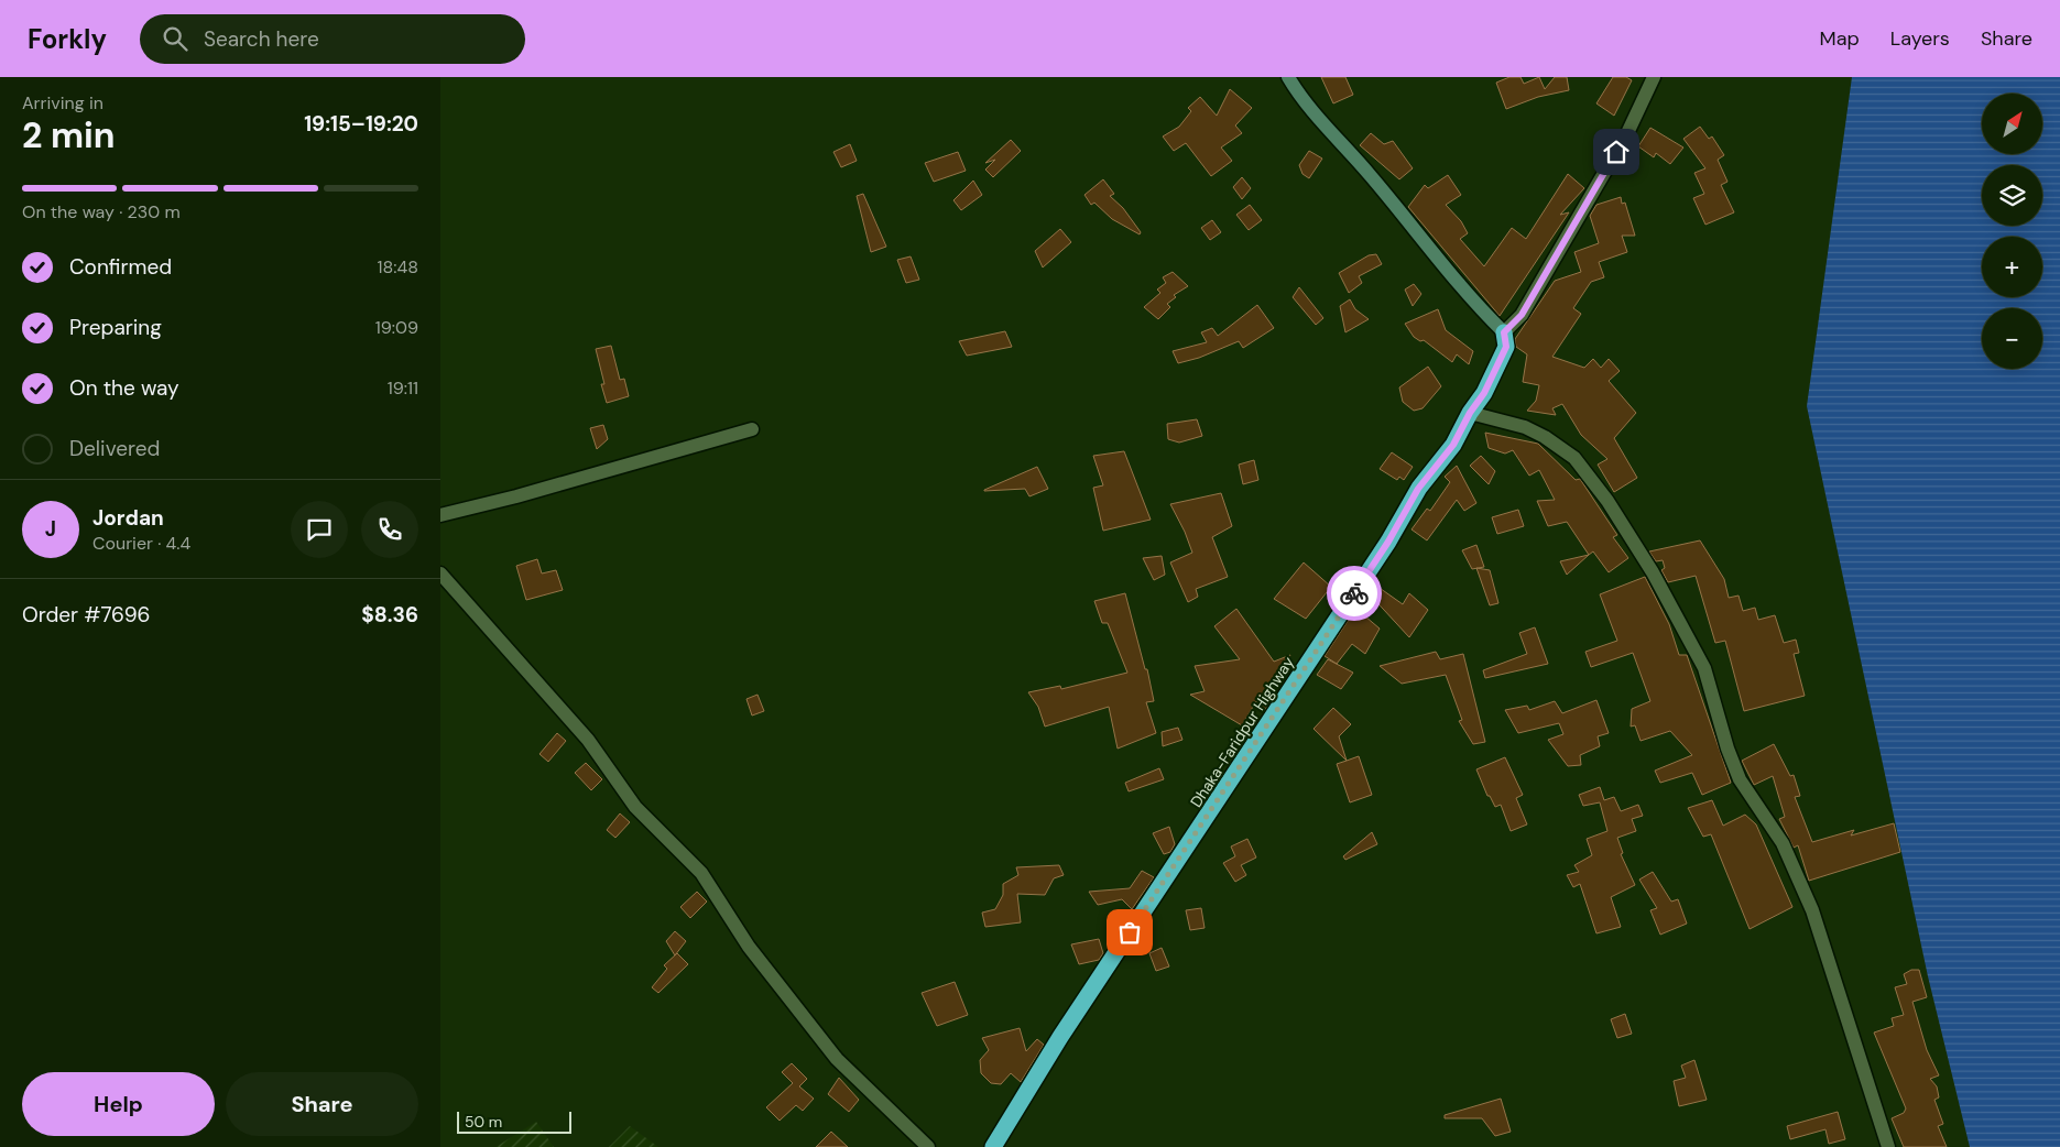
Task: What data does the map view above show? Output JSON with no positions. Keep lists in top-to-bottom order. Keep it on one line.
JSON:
{"streets":{"highway":["Dhaka-Faridpur Highway"]},"scale_bar":"50 m","north":"top right","page":{"header":"Forkly","search":"Search here","nav":["Map","Layers","Share"],"heading":["2 min","Arriving in","19:15–19:20"],"panel":["Jordan","Courier · 4.4","Order #7696","$8.36"],"map_buttons":["+","−"],"bar":"On the way · 230 m","list":[["Confirmed","18:48"],["Preparing","19:09"],["On the way","19:11"],"Delivered"],"round":"J","buttons":["Help","Share"],"scale":"50 m"}}
